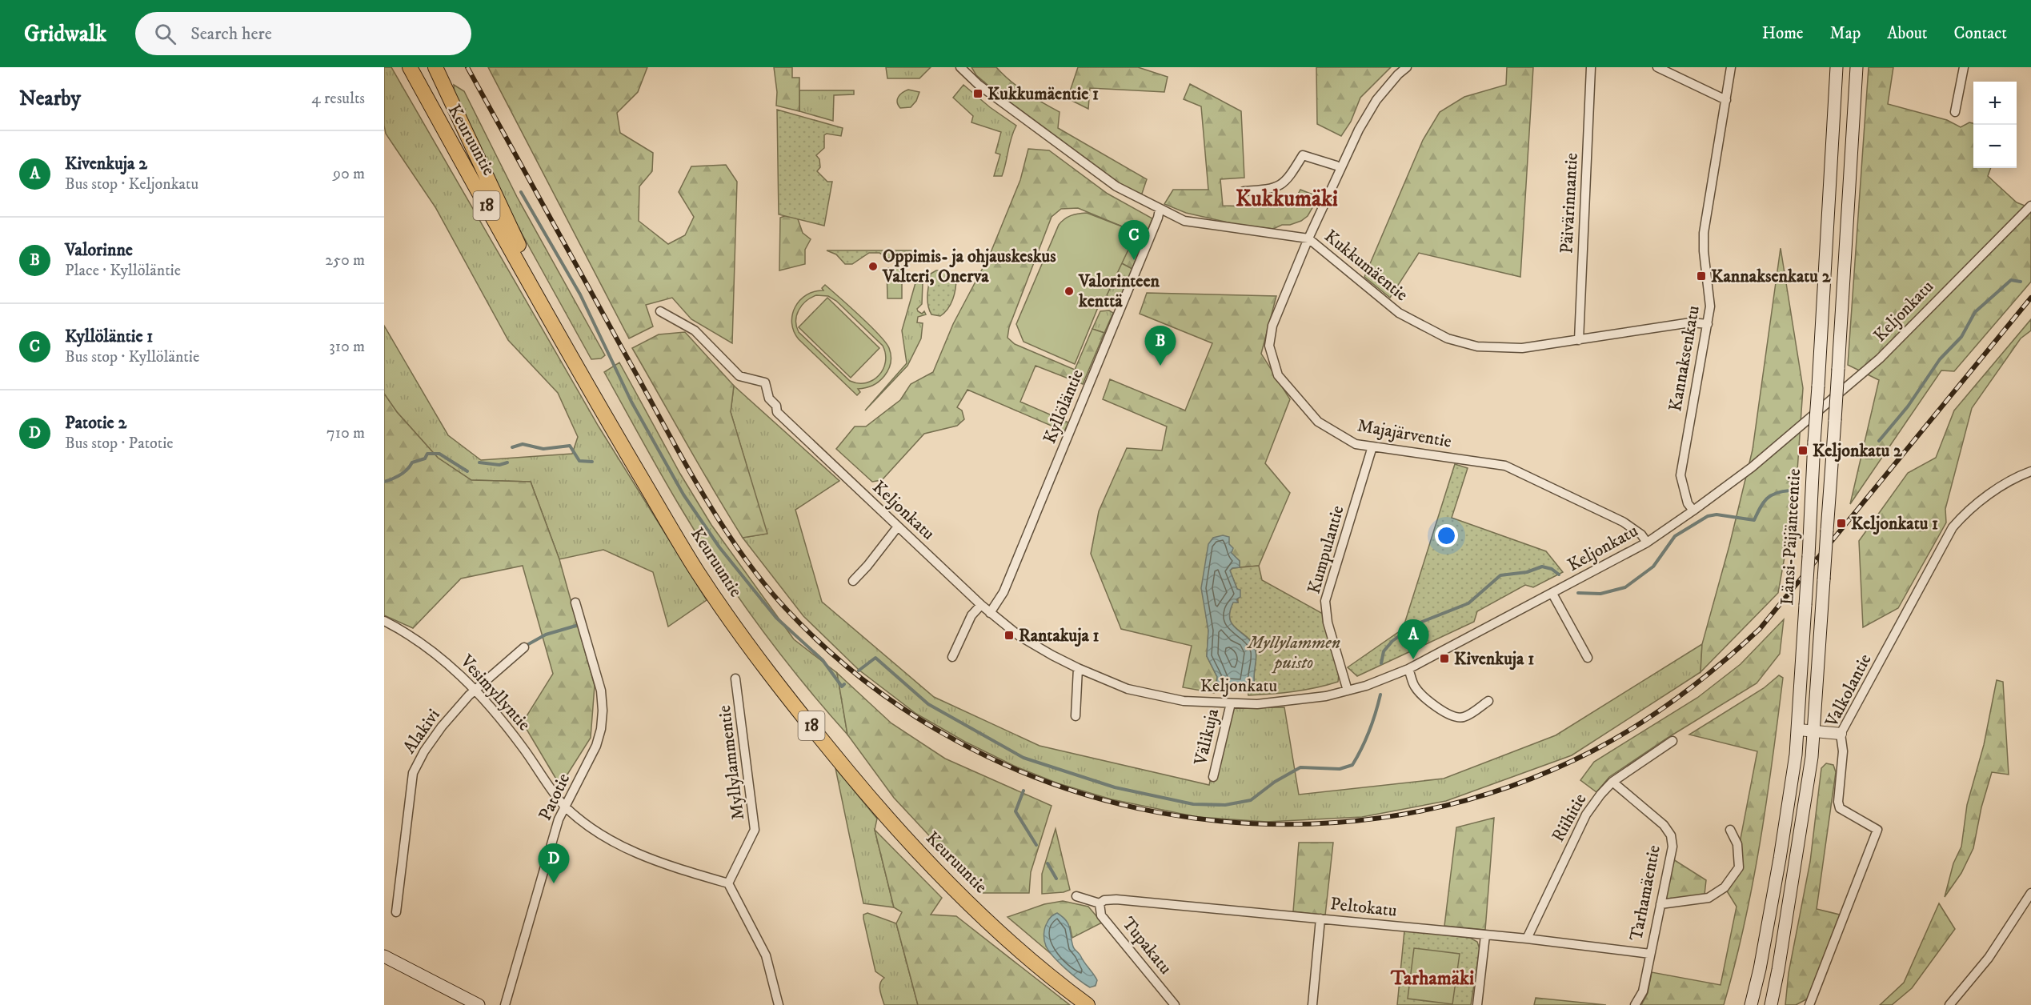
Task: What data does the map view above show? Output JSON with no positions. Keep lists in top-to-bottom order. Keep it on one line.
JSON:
{"streets":{"highway":["Keuruuntie","18"],"main road":["Länsi-Päijänteentie"],"street":["Päivärinnantie","Kukkumäentie","Keljonkatu","Kannaksenkatu","Kyllöläntie","Majajärventie","Kumpulantie","Valkolantie","Vesimyllyntie","Alakivi","Välikuja","Myllylammentie","Patotie","Riihitie","Tarhamäentie","Peltokatu","Tupakatu"]},"crossings":[["Päivärinnantie","Kukkumäentie"],["Kukkumäentie","Kannaksenkatu"],["Kukkumäentie","Kyllöläntie"],["Kukkumäentie","Majajärventie"],["Keljonkatu","Kannaksenkatu"],["Keljonkatu","Kyllöläntie"],["Keljonkatu","Majajärventie"],["Keljonkatu","Kumpulantie"],["Keljonkatu","Välikuja"],["Majajärventie","Kumpulantie"],["Vesimyllyntie","Alakivi"],["Vesimyllyntie","Patotie"],["Riihitie","Tarhamäentie"],["Riihitie","Peltokatu"],["Tarhamäentie","Peltokatu"],["Peltokatu","Tupakatu"]],"districts":["Kukkumäki","Tarhamäki"],"parks":["Myllylammen puisto"],"places":{"transit":["Kukkumäentie 1","Kannaksenkatu 2","Keljonkatu 2","Keljonkatu 1","Rantakuja 1","Kivenkuja 1"],"other":["Oppimis- ja ohjauskeskus Valteri, Onerva","Valorinteen kenttä"]},"page":{"header":"Gridwalk","search":"Search here","nav":["Home","Map","About","Contact"],"heading":["Nearby","4 results"],"map_buttons":["+","−"],"list":[{"mark":"A","name":"Kivenkuja 2","note":"Bus stop · Keljonkatu","value":"90 m"},{"mark":"B","name":"Valorinne","note":"Place · Kyllöläntie","value":"250 m"},{"mark":"C","name":"Kyllöläntie 1","note":"Bus stop · Kyllöläntie","value":"310 m"},{"mark":"D","name":"Patotie 2","note":"Bus stop · Patotie","value":"710 m"}],"pins":["C","B","A","D"]}}
